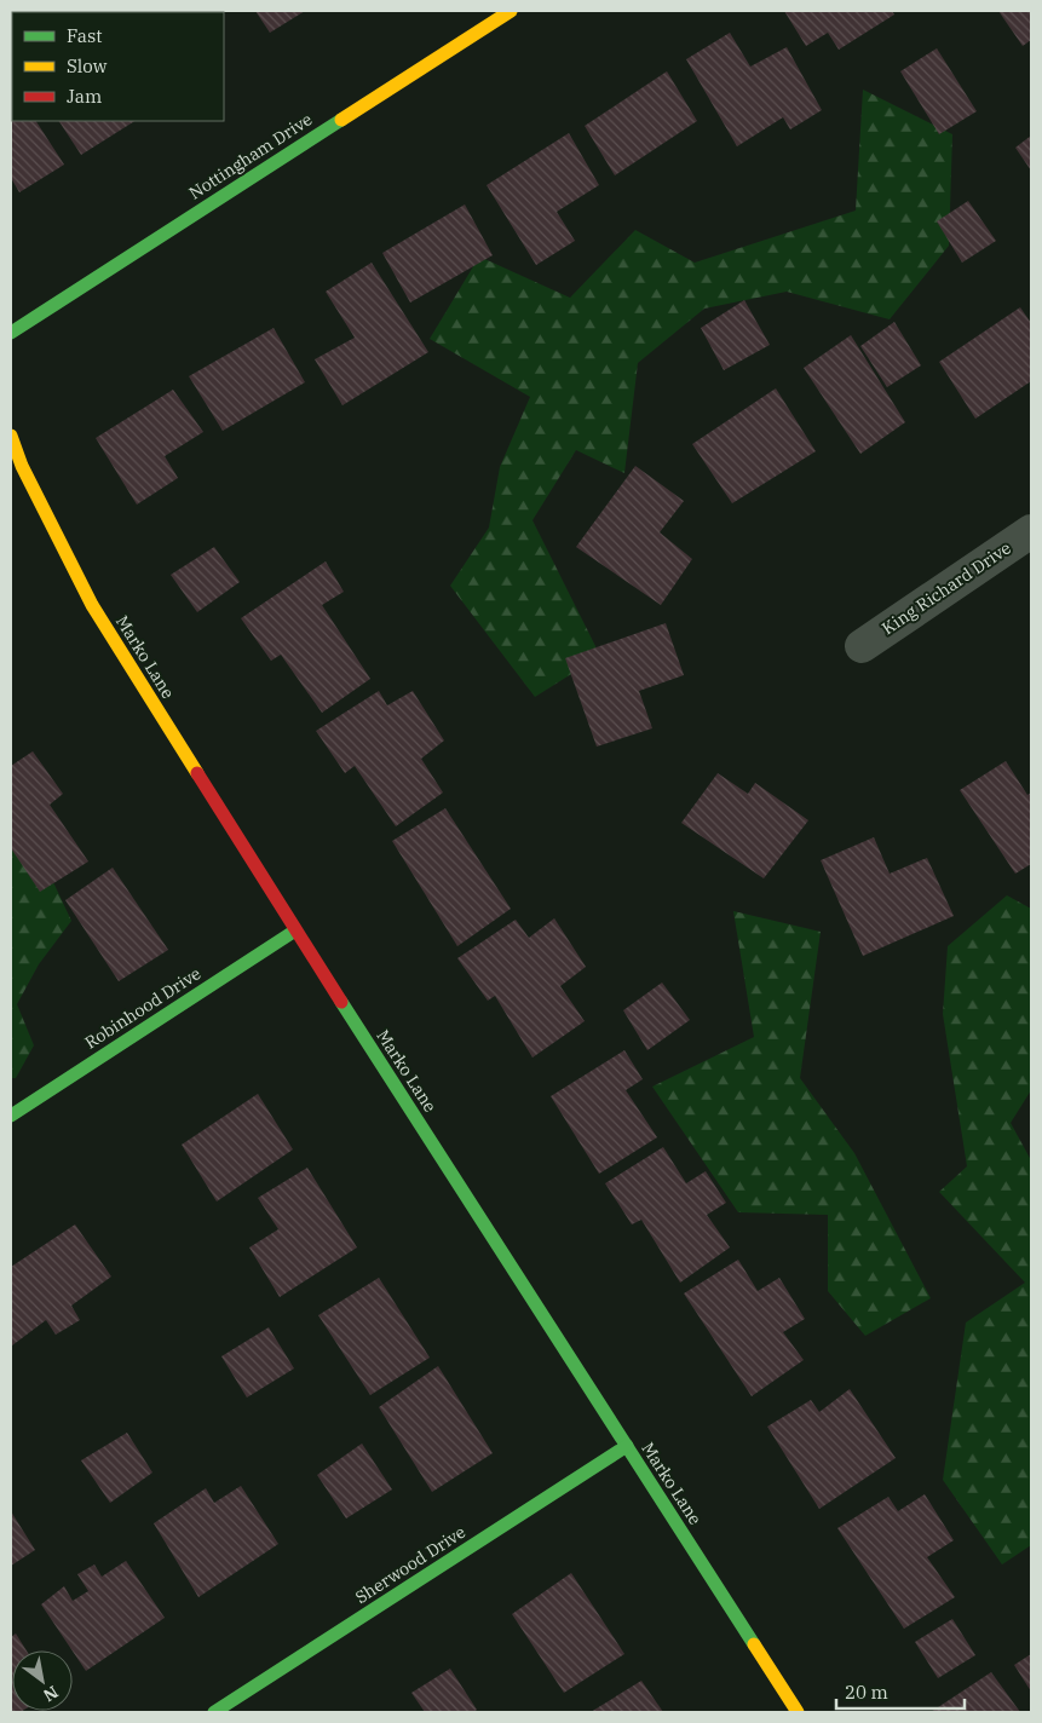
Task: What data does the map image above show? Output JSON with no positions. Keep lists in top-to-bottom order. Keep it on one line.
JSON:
{"streets":{"street":["Nottingham Drive","King Richard Drive","Marko Lane","Robinhood Drive","Sherwood Drive"]},"crossings":[["Marko Lane","Robinhood Drive"],["Marko Lane","Sherwood Drive"]],"legend":["Fast","Slow","Jam"],"scale_bar":"20 m","north":"bottom right"}
